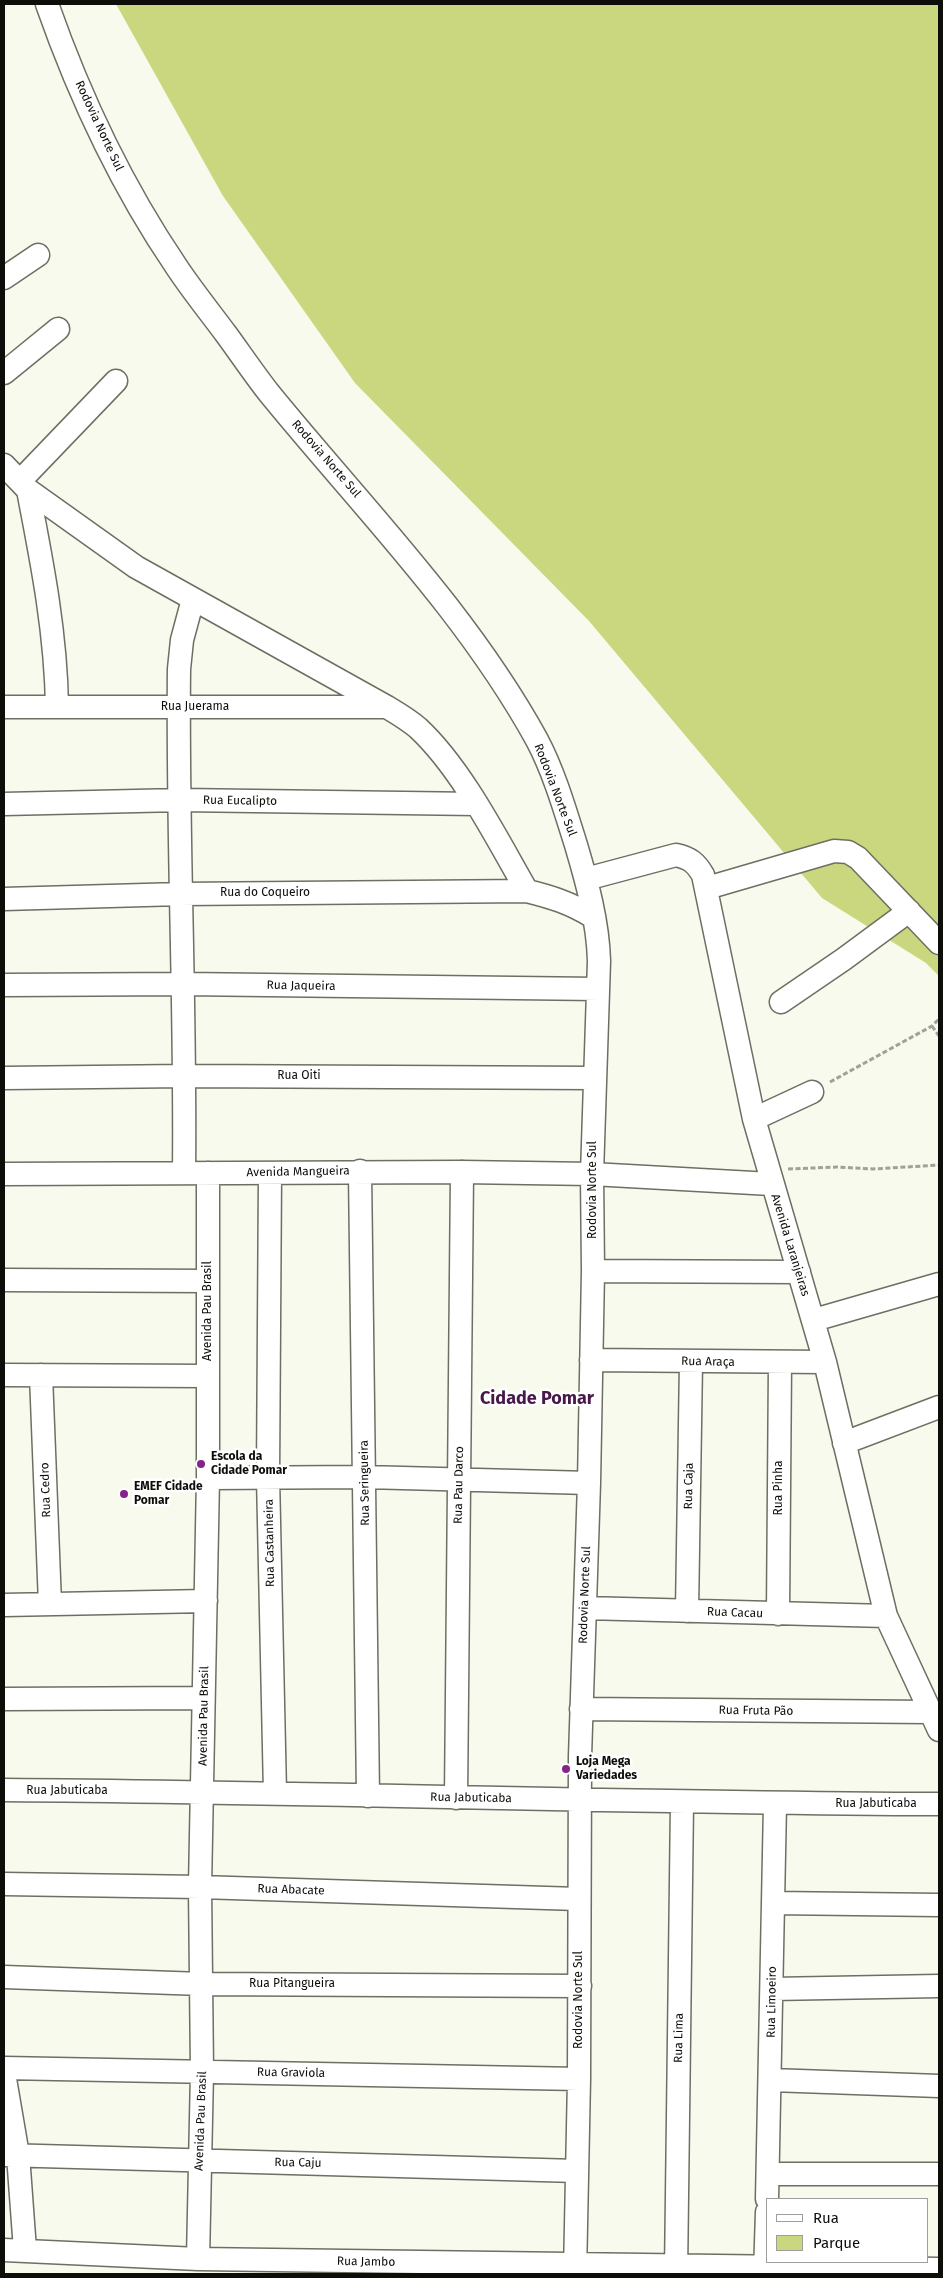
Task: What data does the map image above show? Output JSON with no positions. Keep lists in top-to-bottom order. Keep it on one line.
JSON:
{"streets":{"street":["Rodovia Norte Sul","Rua Juerama","Rua Eucalipto","Rua do Coqueiro","Rua Jaqueira","Rua Oiti","Avenida Mangueira","Avenida Laranjeiras","Avenida Pau Brasil","Rua Araça","Rua Seringueira","Rua Pau Darco","Rua Caja","Rua Pinha","Rua Cedro","Rua Castanheira","Rua Cacau","Rua Fruta Pão","Rua Jabuticaba","Rua Abacate","Rua Pitangueira","Rua Limoeiro","Rua Lima","Rua Graviola","Rua Caju","Rua Jambo"]},"crossings":[["Rodovia Norte Sul","Rua Jaqueira"],["Rodovia Norte Sul","Rua Oiti"],["Rodovia Norte Sul","Avenida Mangueira"],["Rodovia Norte Sul","Avenida Laranjeiras"],["Rodovia Norte Sul","Rua Araça"],["Rodovia Norte Sul","Rua Cacau"],["Rodovia Norte Sul","Rua Fruta Pão"],["Rodovia Norte Sul","Rua Jabuticaba"],["Rodovia Norte Sul","Rua Abacate"],["Rodovia Norte Sul","Rua Pitangueira"],["Rodovia Norte Sul","Rua Graviola"],["Rodovia Norte Sul","Rua Caju"],["Rodovia Norte Sul","Rua Jambo"],["Avenida Mangueira","Avenida Laranjeiras"],["Avenida Mangueira","Avenida Pau Brasil"],["Avenida Mangueira","Rua Seringueira"],["Avenida Mangueira","Rua Pau Darco"],["Avenida Mangueira","Rua Castanheira"],["Avenida Laranjeiras","Rua Araça"],["Avenida Laranjeiras","Rua Cacau"],["Avenida Laranjeiras","Rua Fruta Pão"],["Avenida Pau Brasil","Rua Jabuticaba"],["Avenida Pau Brasil","Rua Abacate"],["Avenida Pau Brasil","Rua Pitangueira"],["Avenida Pau Brasil","Rua Graviola"],["Avenida Pau Brasil","Rua Caju"],["Avenida Pau Brasil","Rua Jambo"],["Rua Araça","Rua Caja"],["Rua Araça","Rua Pinha"],["Rua Seringueira","Rua Jabuticaba"],["Rua Pau Darco","Rua Jabuticaba"],["Rua Caja","Rua Cacau"],["Rua Pinha","Rua Cacau"],["Rua Castanheira","Rua Jabuticaba"],["Rua Jabuticaba","Rua Limoeiro"],["Rua Jabuticaba","Rua Lima"],["Rua Lima","Rua Jambo"]],"districts":["Cidade Pomar"],"places":["Escola da Cidade Pomar","EMEF Cidade Pomar","Loja Mega Variedades"],"legend":["Rua","Parque"]}
